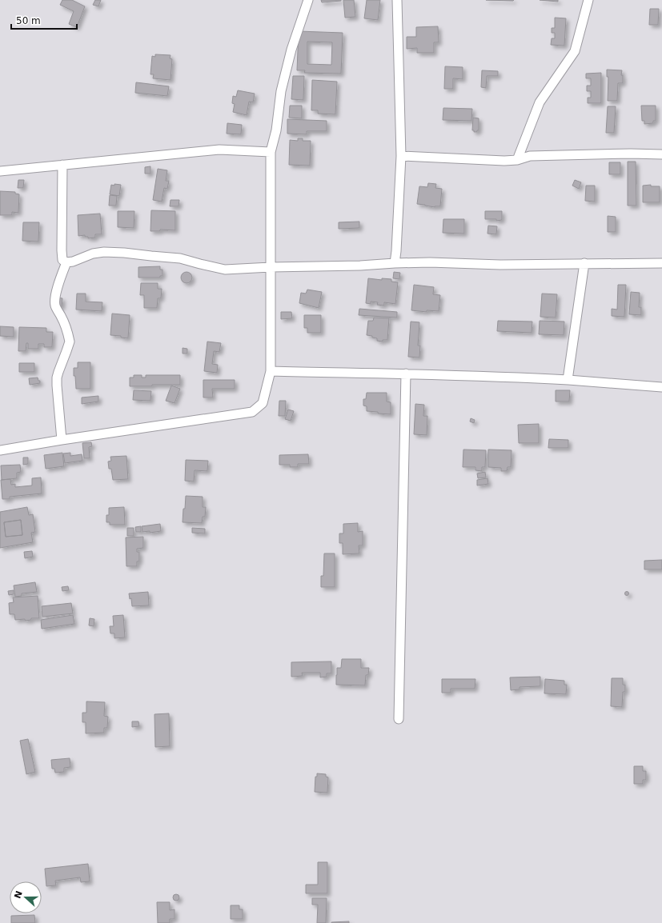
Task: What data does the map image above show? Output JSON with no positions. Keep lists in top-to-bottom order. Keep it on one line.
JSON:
{"scale_bar":"50 m","north":"left"}
